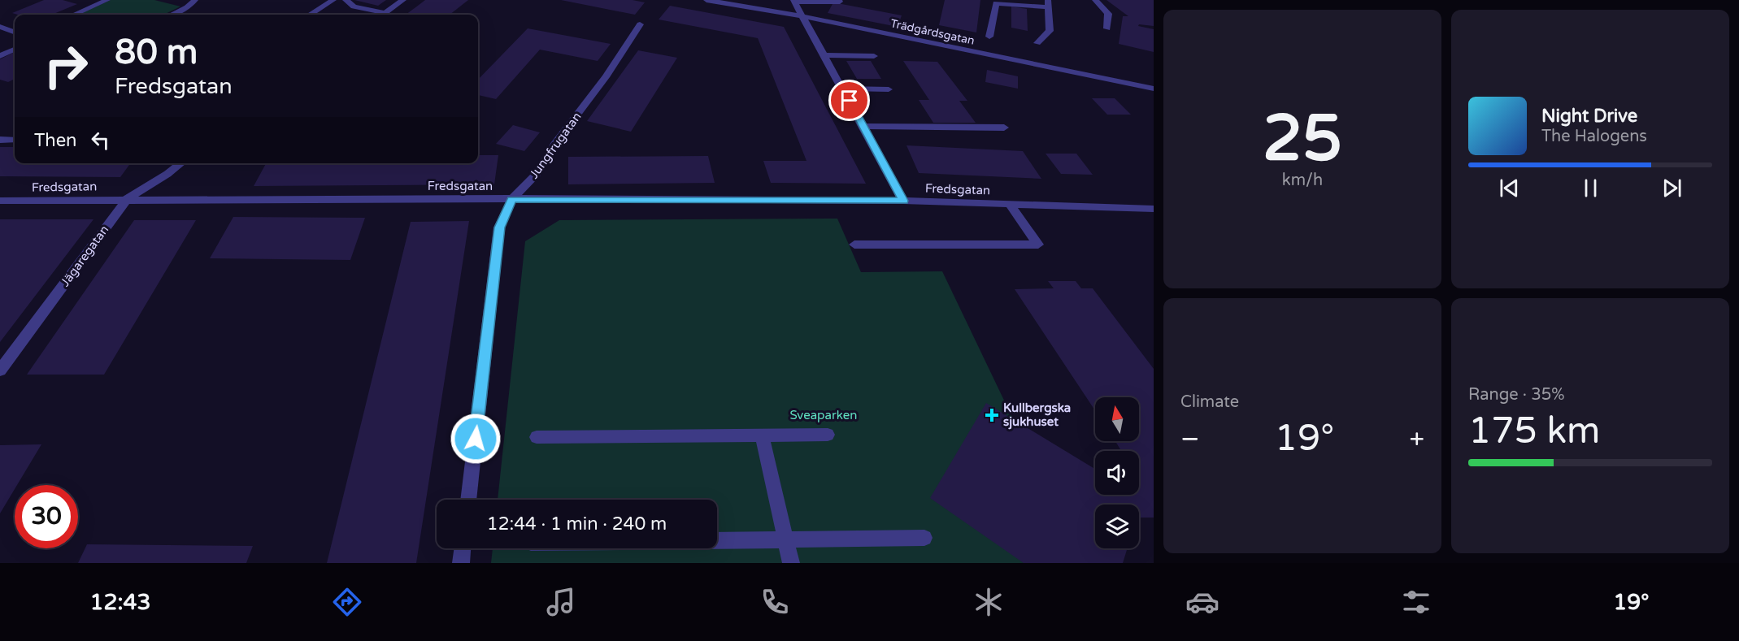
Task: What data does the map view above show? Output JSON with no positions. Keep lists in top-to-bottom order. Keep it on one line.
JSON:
{"streets":{"street":["Trädgårdsgatan","Jungfrugatan","Fredsgatan","Jägaregatan"]},"crossings":[["Jungfrugatan","Fredsgatan"],["Fredsgatan","Jägaregatan"]],"parks":["Sveaparken"],"places":{"health":["Kullbergska sjukhuset"]},"north":"top","page":{"tile":[["25","km/h"],"Climate",["Range · 35%","175 km"]],"turn":["80 m","Fredsgatan"],"song":["Night Drive","The Halogens"],"then":"Then","heat":["−","19°","+"],"limit":"30","trip":"12:44 · 1 min · 240 m","tabs":["12:43","19°"]}}
